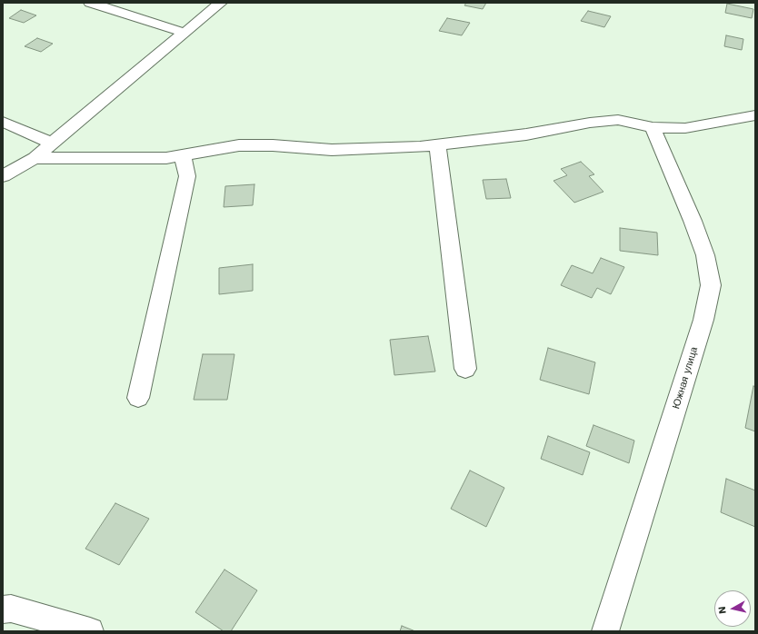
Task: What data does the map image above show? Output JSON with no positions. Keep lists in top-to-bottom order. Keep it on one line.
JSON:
{"streets":{"street":["Южная улица"]},"north":"left"}
